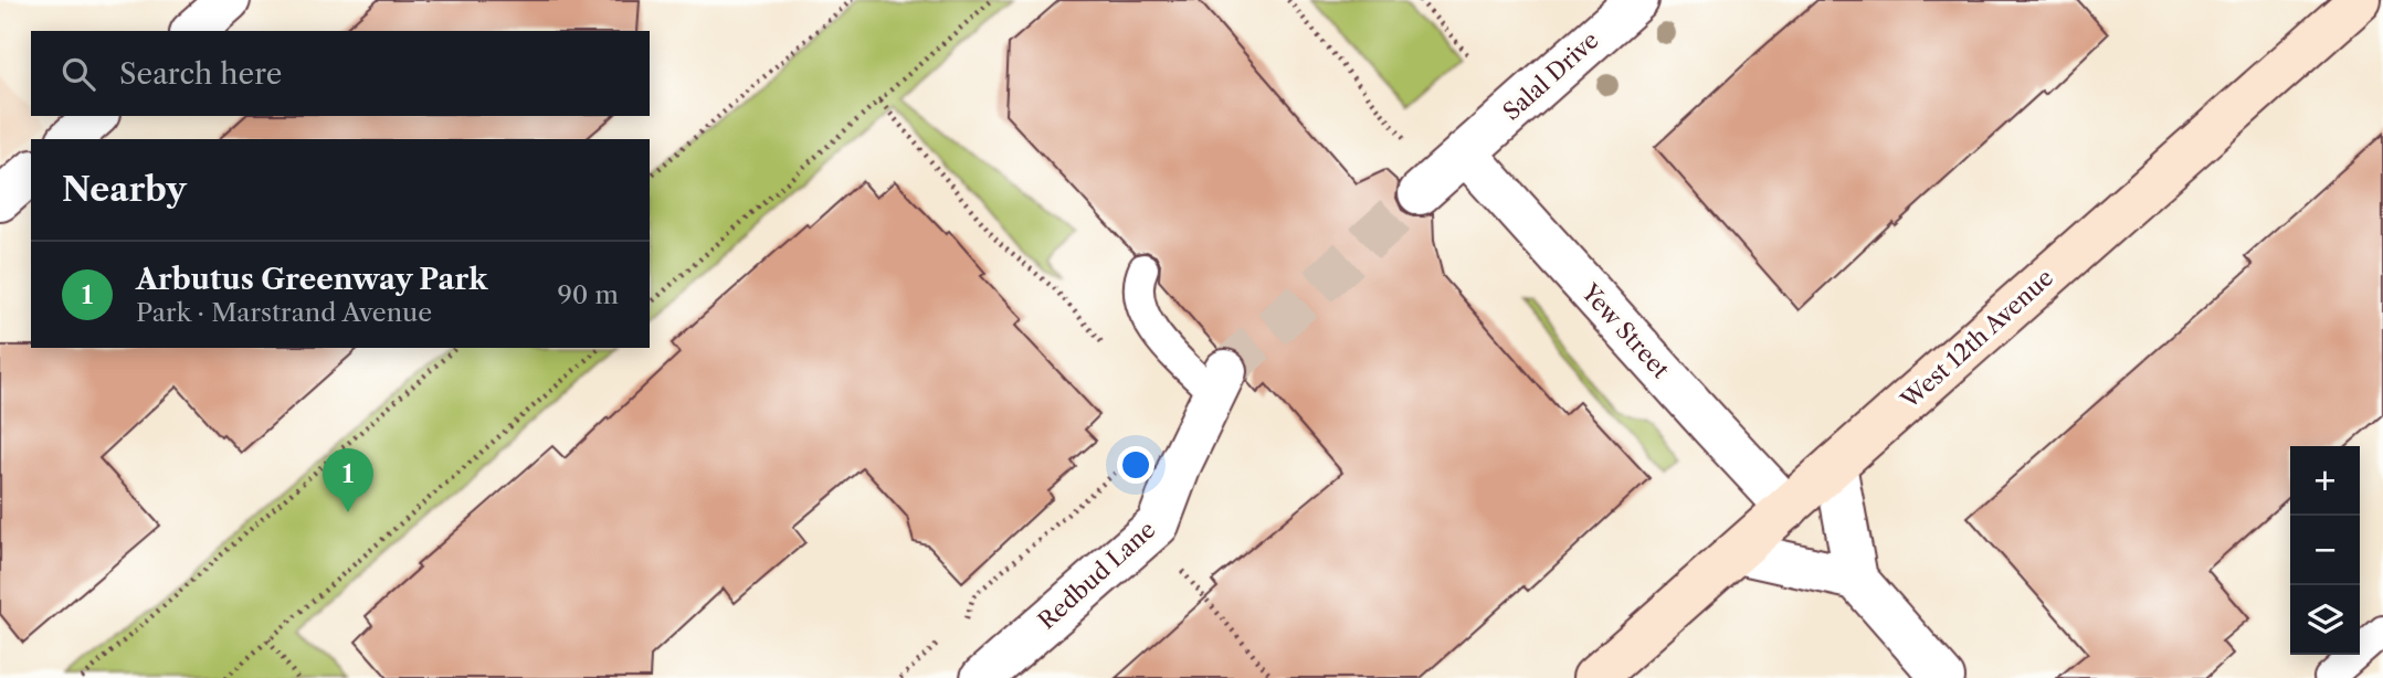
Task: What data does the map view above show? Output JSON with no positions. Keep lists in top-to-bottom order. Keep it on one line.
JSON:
{"streets":{"street":["Salal Drive","Yew Street","West 12th Avenue","Redbud Lane"]},"crossings":[["Salal Drive","Yew Street"],["Yew Street","West 12th Avenue"]],"page":{"search":"Search here","heading":"Nearby","list":[{"mark":"1","name":"Arbutus Greenway Park","note":"Park · Marstrand Avenue","value":"90 m"}],"map_buttons":["+","−"],"pins":"1"}}
